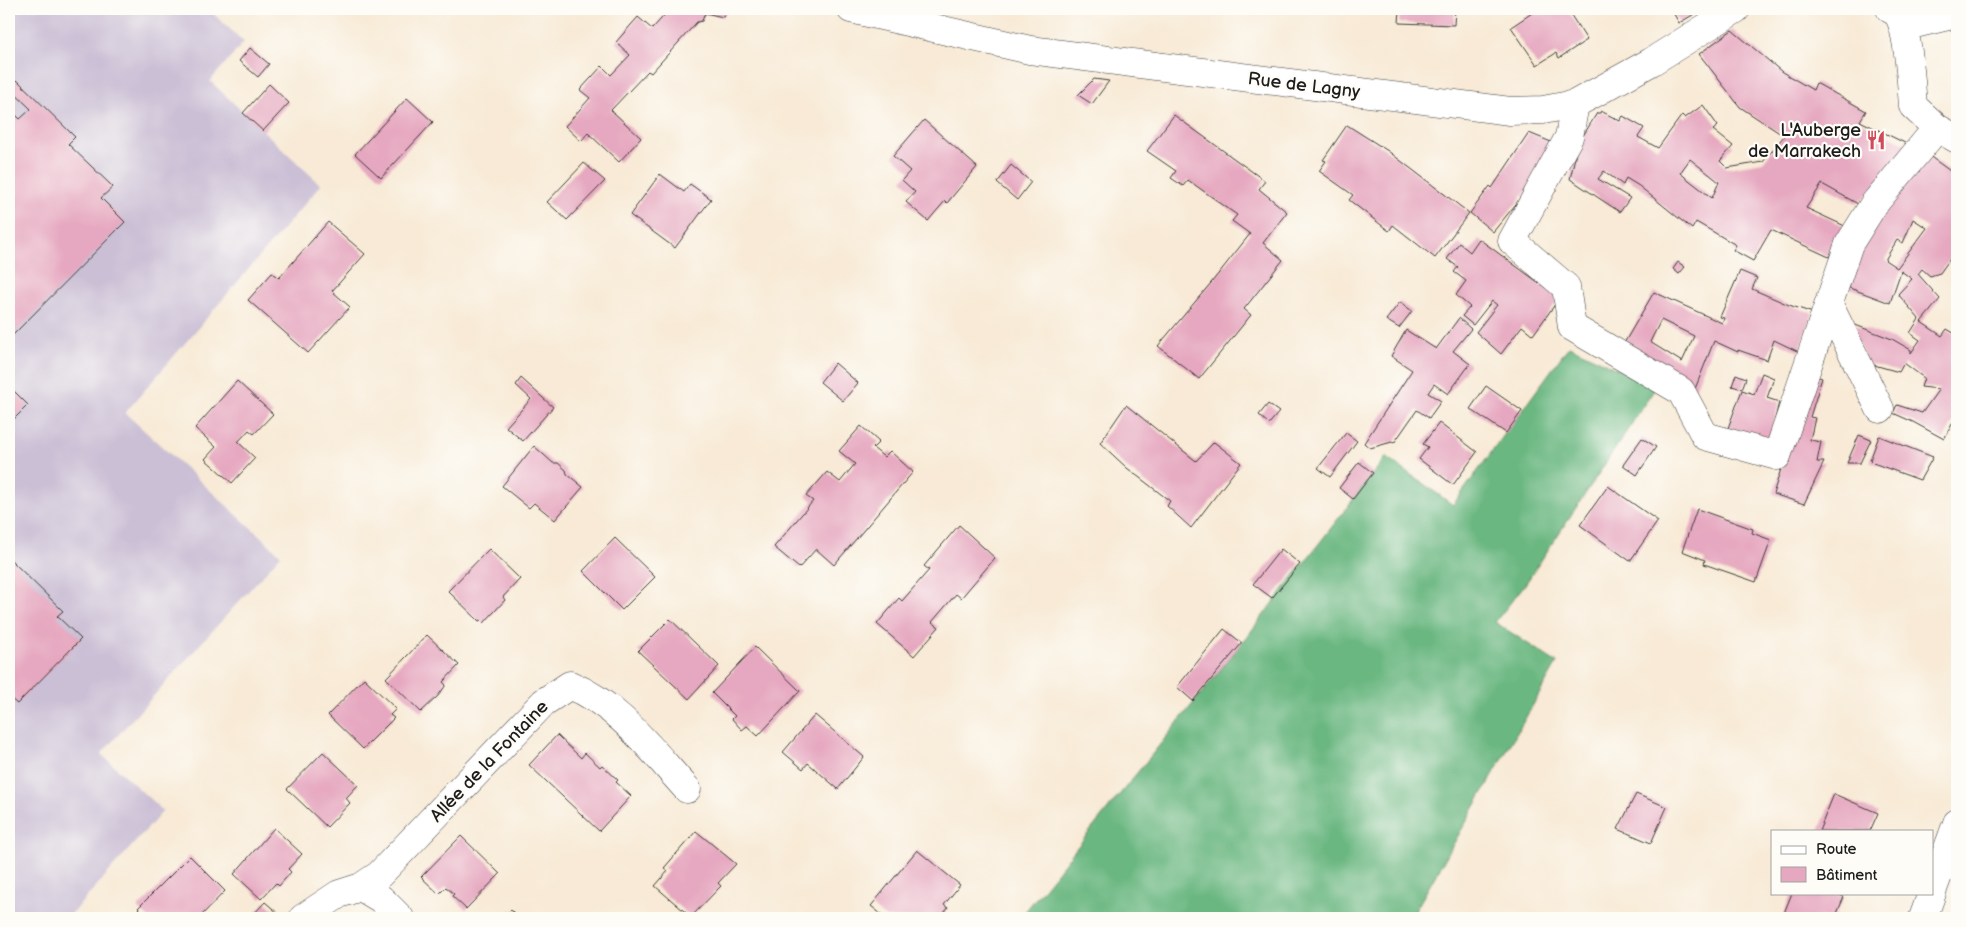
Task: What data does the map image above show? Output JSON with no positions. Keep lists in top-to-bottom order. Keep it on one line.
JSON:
{"streets":{"street":["Rue de Lagny","Allée de la Fontaine"]},"places":{"restaurant":["L'Auberge de Marrakech"]},"legend":["Route","Bâtiment"]}
